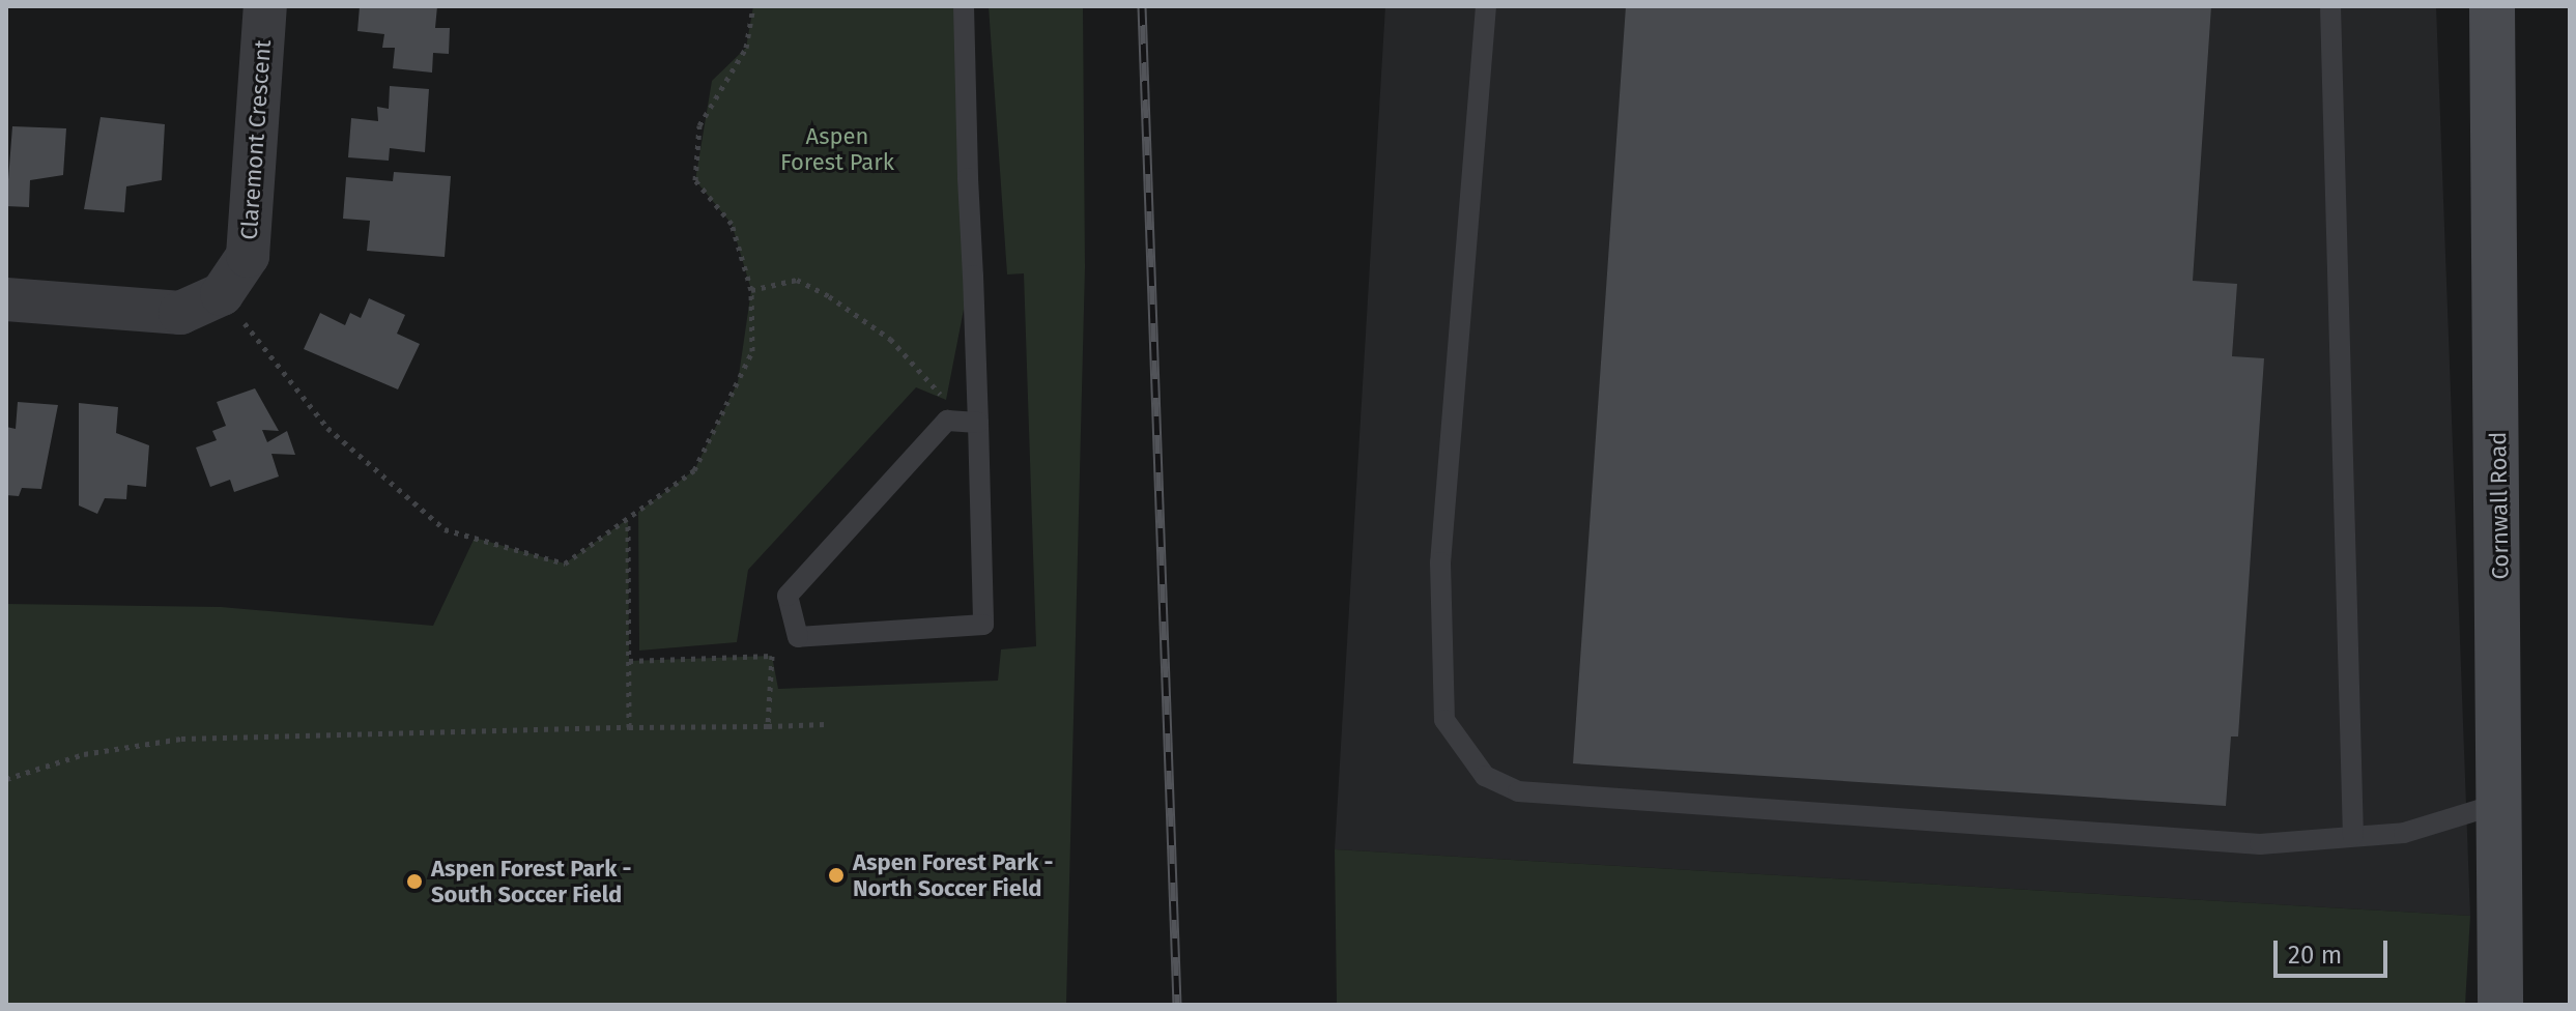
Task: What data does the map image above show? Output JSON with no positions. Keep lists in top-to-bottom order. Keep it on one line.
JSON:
{"streets":{"street":["Claremont Crescent","Cornwall Road"]},"parks":["Aspen Forest Park"],"places":["Aspen Forest Park - North Soccer Field","Aspen Forest Park - South Soccer Field"],"scale_bar":"20 m"}
